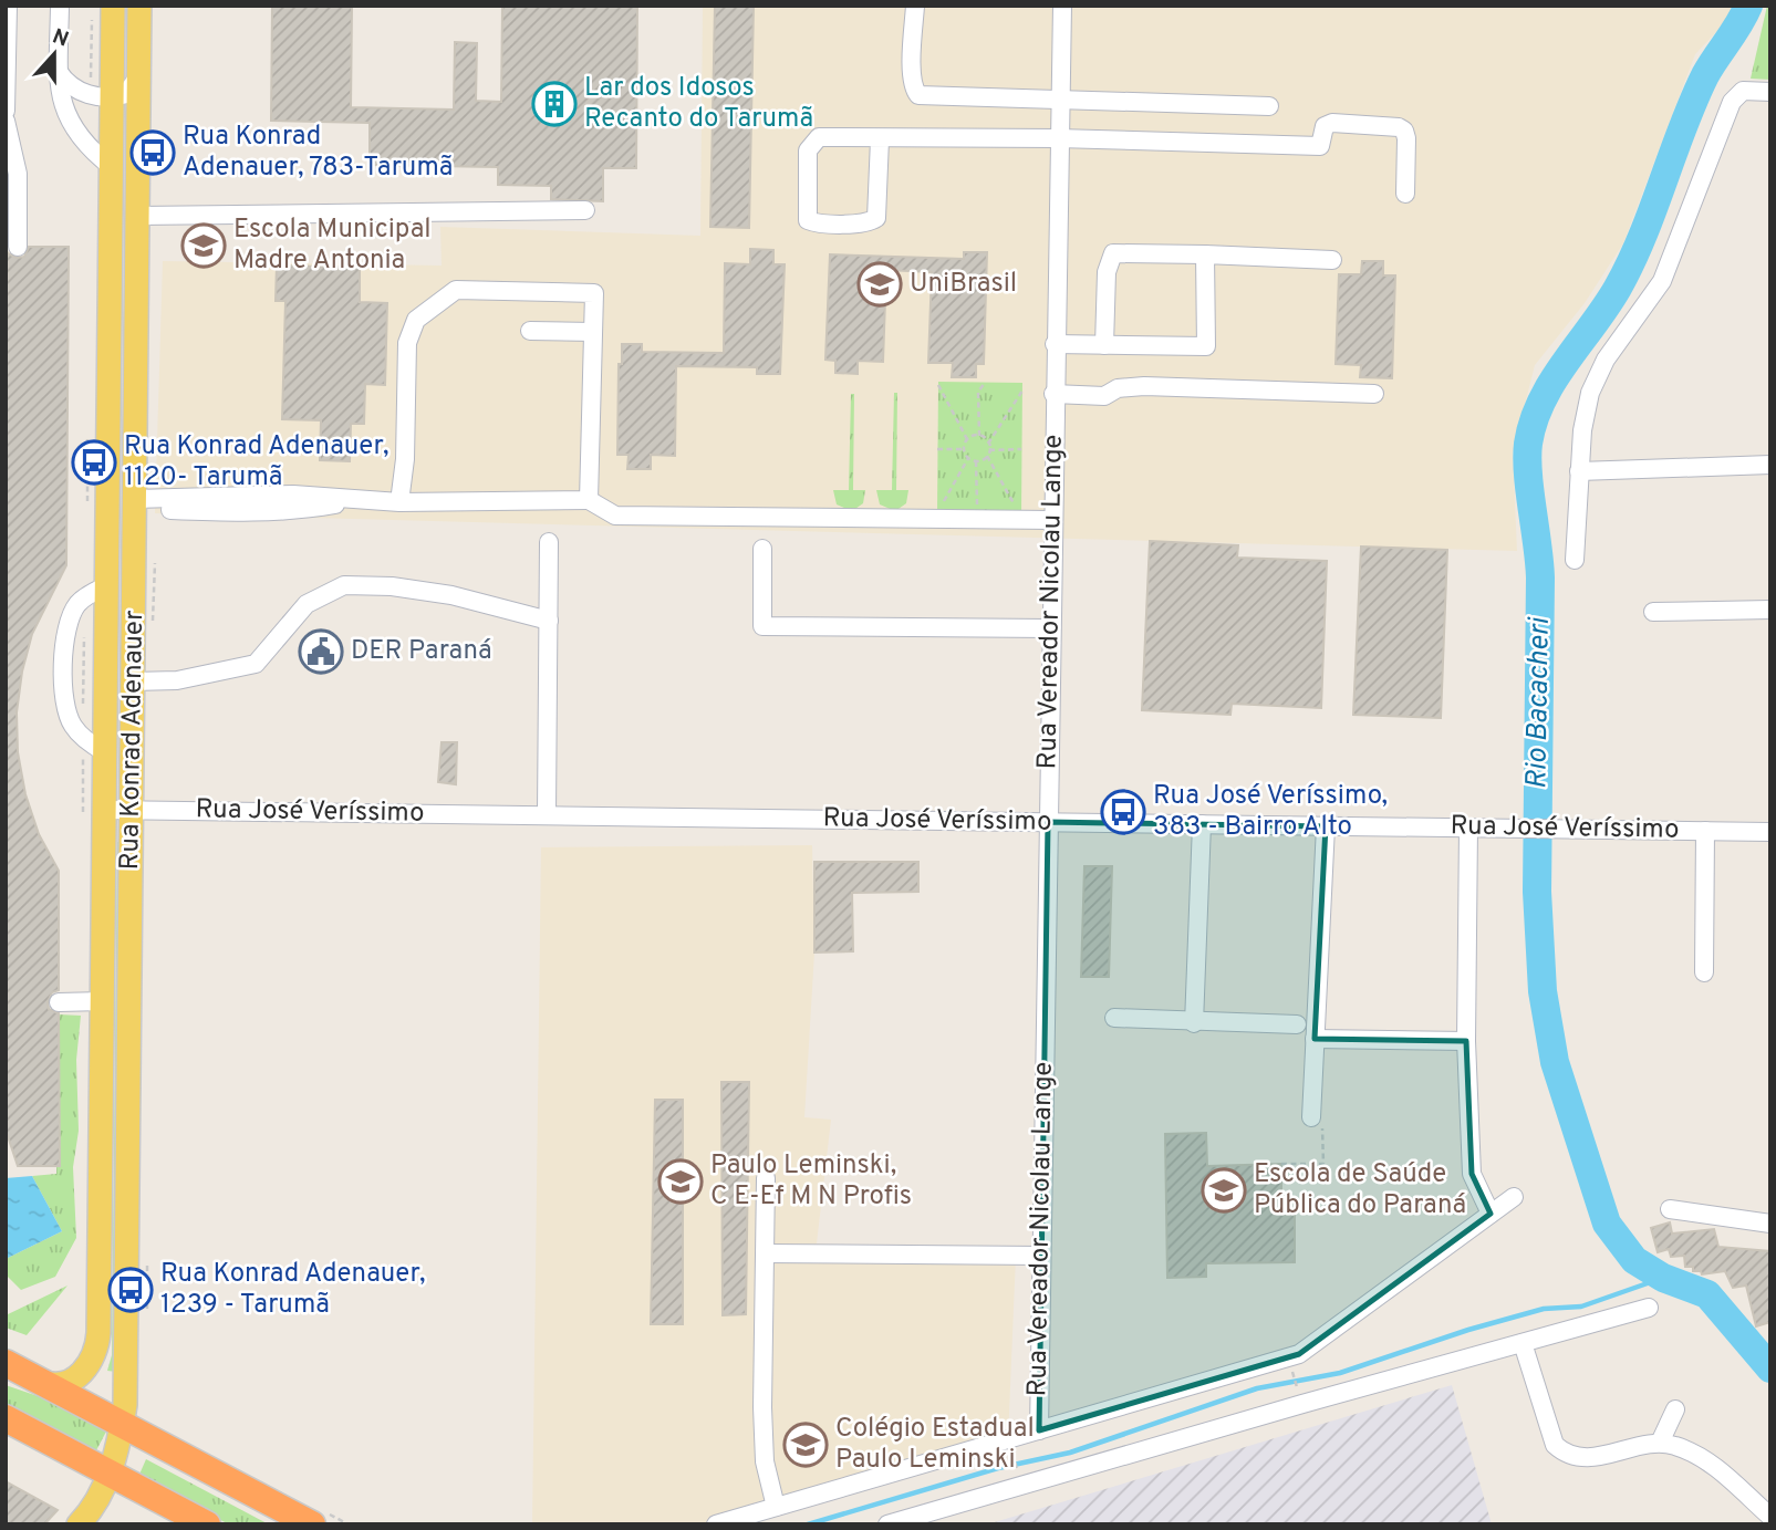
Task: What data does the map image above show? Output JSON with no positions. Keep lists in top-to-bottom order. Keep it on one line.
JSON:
{"streets":{"main road":["Rua Konrad Adenauer"],"street":["Rua Vereador Nicolau Lange","Rua José Veríssimo"]},"crossings":[["Rua Vereador Nicolau Lange","Rua José Veríssimo"],["Rua Konrad Adenauer","Rua José Veríssimo"]],"water":["Rio Bacacheri"],"places":{"building":["Lar dos Idosos Recanto do Tarumã"],"bus stop":["Rua Konrad Adenauer, 783-Tarumã","Rua Konrad Adenauer, 1120- Tarumã","Rua José Veríssimo, 383 - Bairro Alto","Rua Konrad Adenauer, 1239 - Tarumã"],"school or university":["Escola Municipal Madre Antonia","UniBrasil","Paulo Leminski, C E-Ef M N Profis","Escola de Saúde Pública do Paraná","Colégio Estadual Paulo Leminski"],"public building":["DER Paraná"]},"north":"top"}
